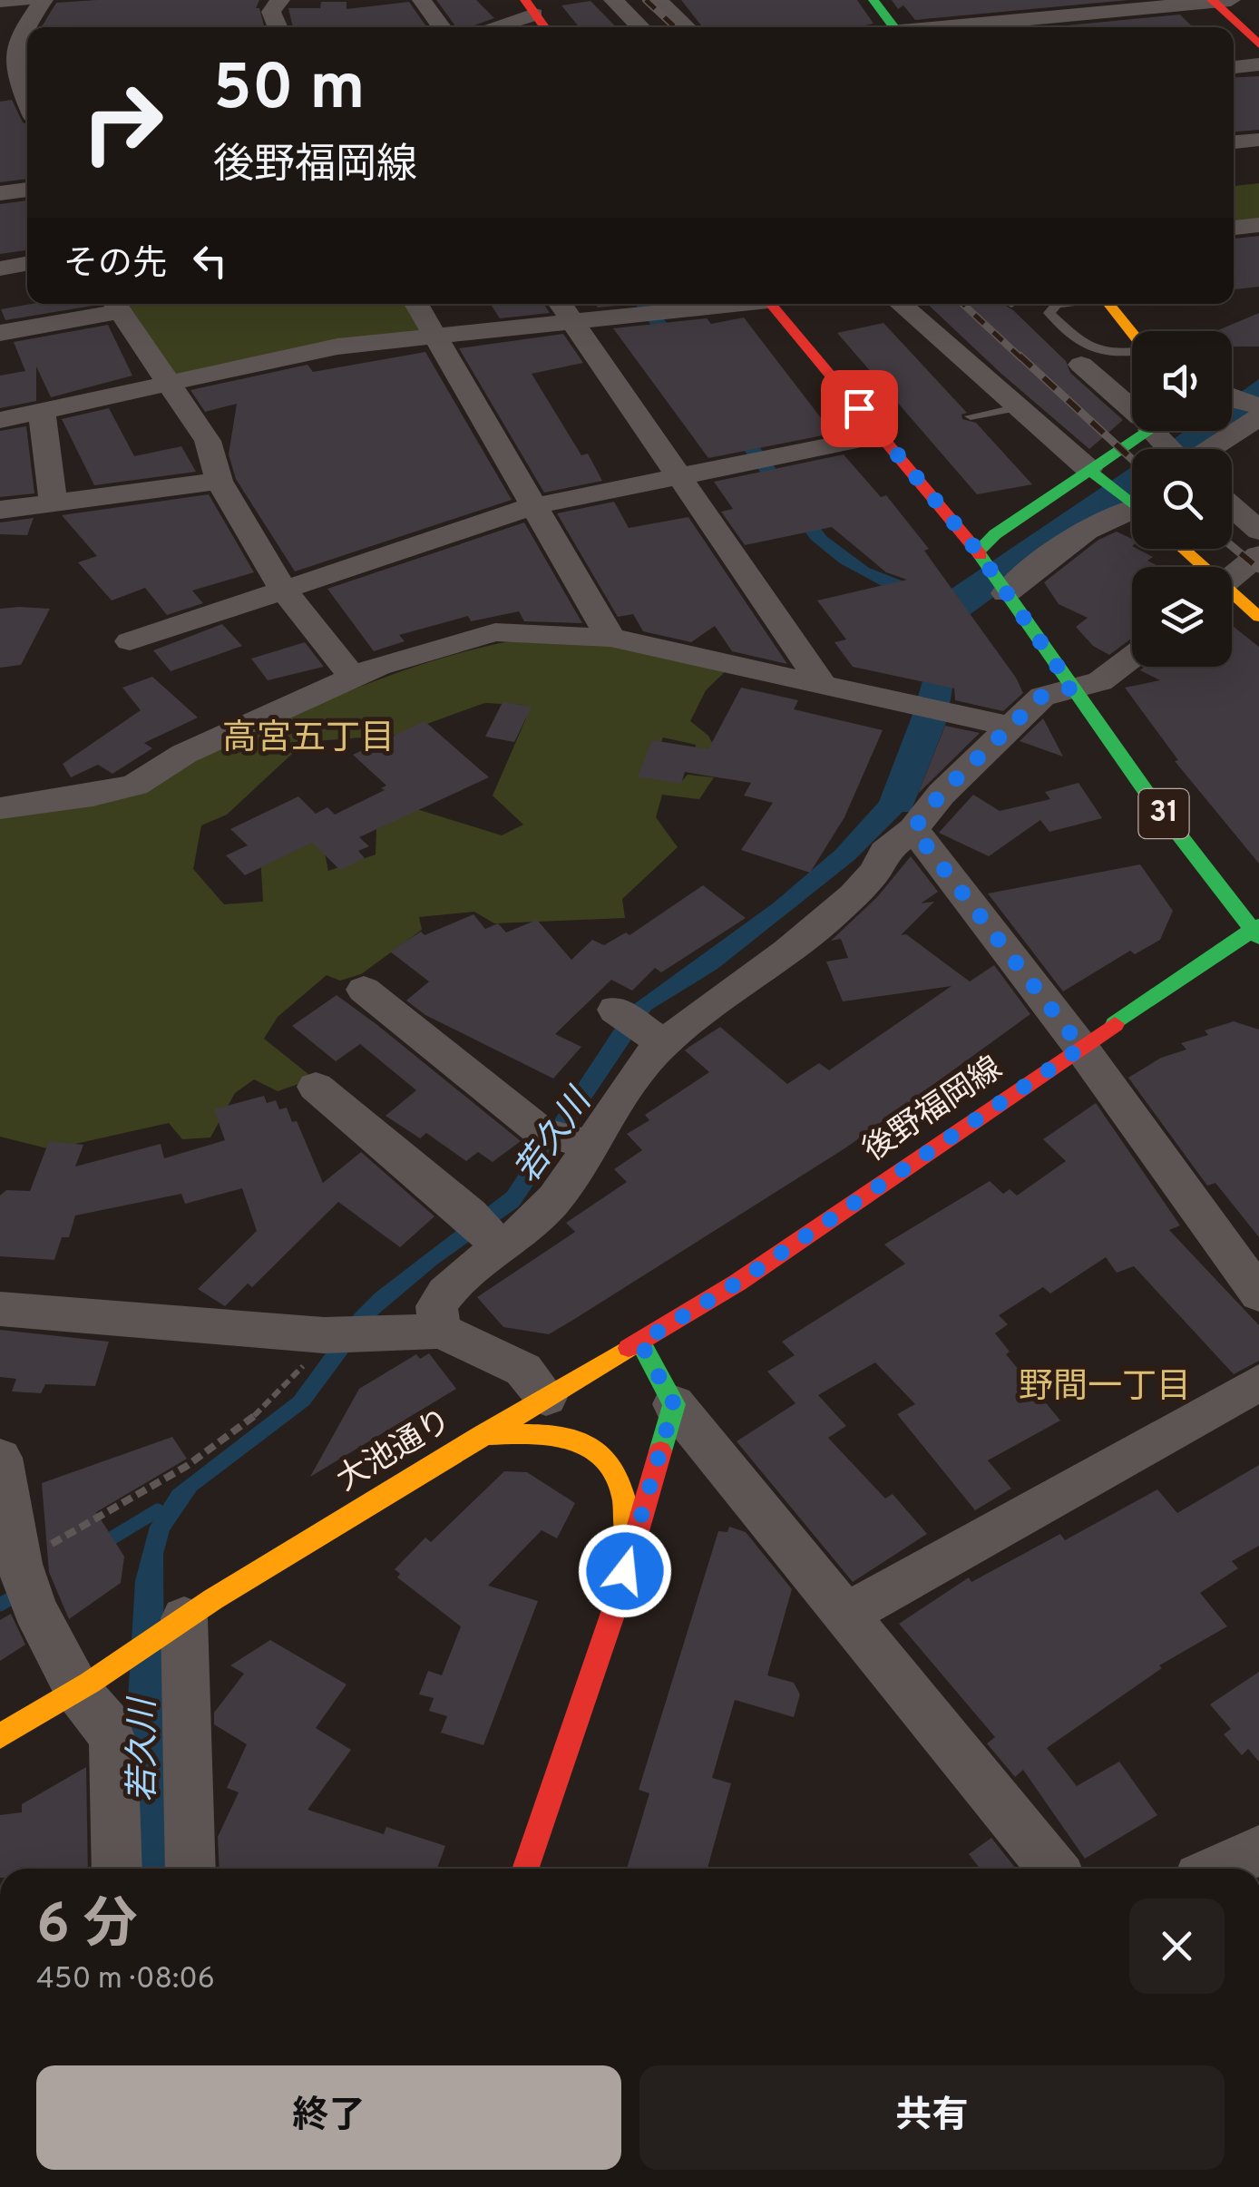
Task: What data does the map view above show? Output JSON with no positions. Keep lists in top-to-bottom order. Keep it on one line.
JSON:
{"streets":{"main road":["31","後野福岡線","大池通り"]},"crossings":[["31","後野福岡線"],["後野福岡線","大池通り"]],"districts":["高宮五丁目","野間一丁目"],"water":["若久川"],"page":{"turn":["50 m","後野福岡線"],"then":"その先","heading":["6 分","450 m · 08:06"],"buttons":["終了","共有"]}}
